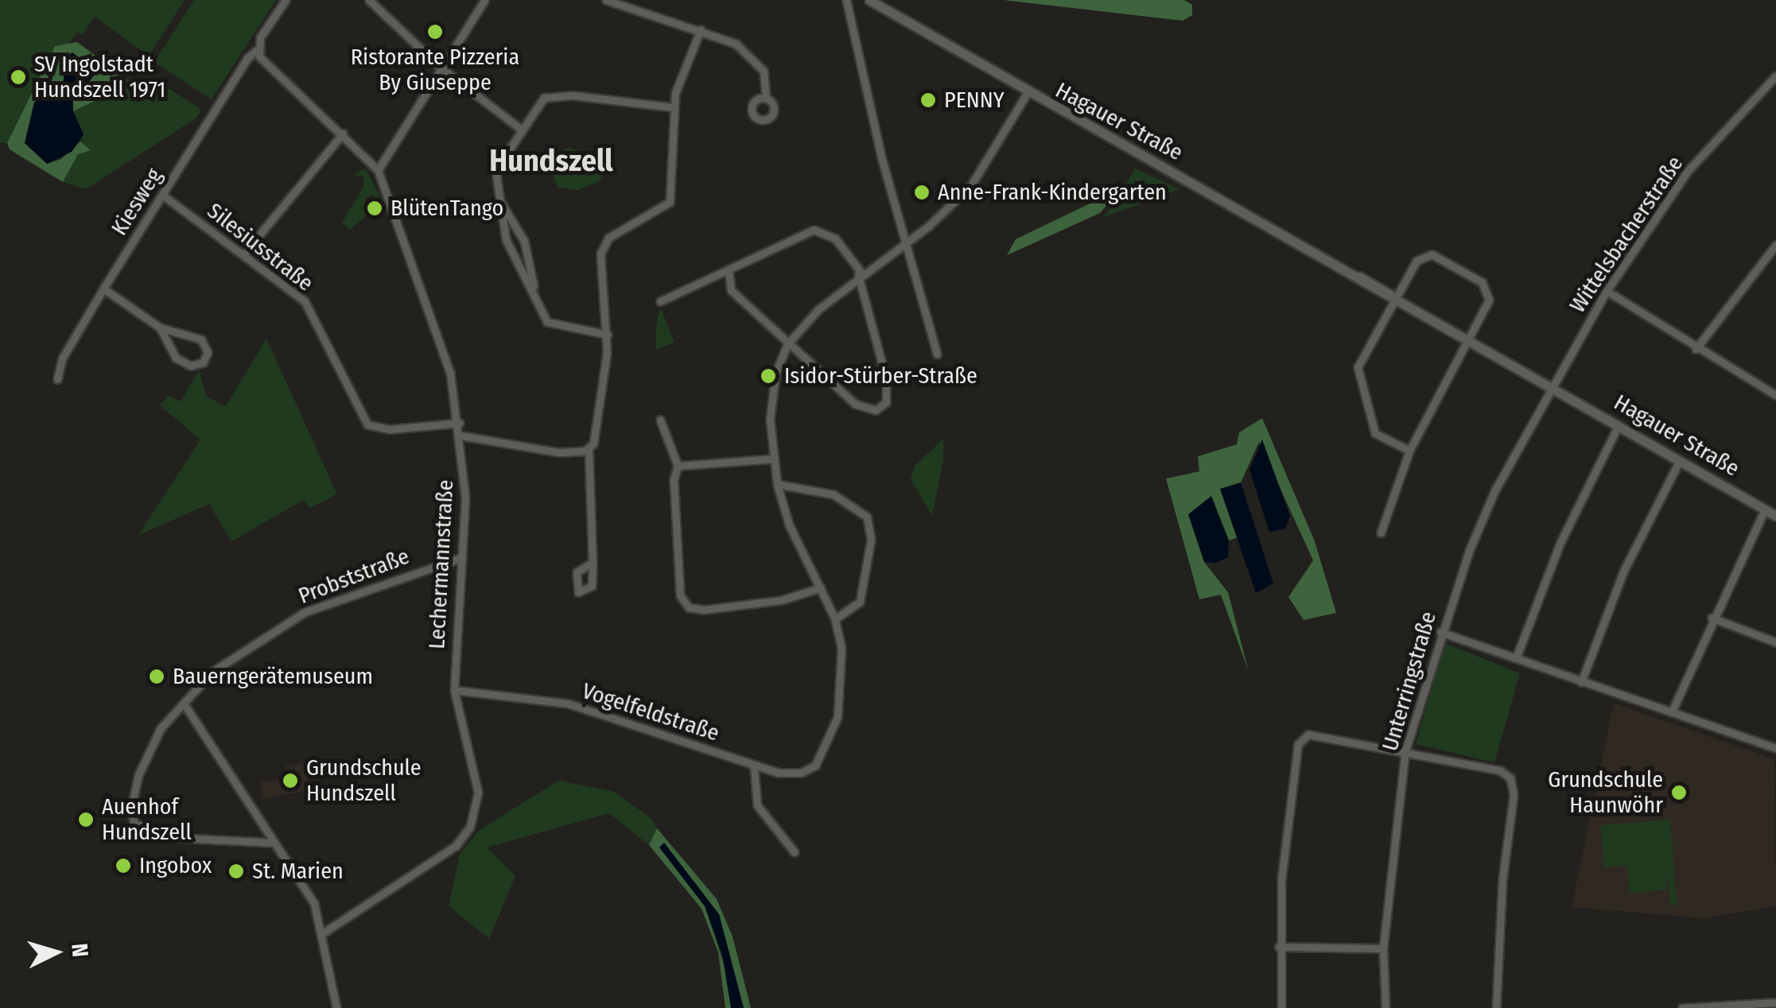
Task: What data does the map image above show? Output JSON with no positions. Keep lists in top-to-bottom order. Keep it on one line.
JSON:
{"streets":{"street":["Hagauer Straße","Kiesweg","Wittelsbacherstraße","Silesiusstraße","Lechermannstraße","Probststraße","Unterringstraße","Vogelfeldstraße"]},"crossings":[["Hagauer Straße","Wittelsbacherstraße"],["Hagauer Straße","Unterringstraße"],["Kiesweg","Silesiusstraße"],["Kiesweg","Lechermannstraße"],["Wittelsbacherstraße","Unterringstraße"],["Silesiusstraße","Lechermannstraße"],["Lechermannstraße","Probststraße"],["Lechermannstraße","Vogelfeldstraße"]],"districts":["Hundszell"],"places":["Ristorante Pizzeria By Giuseppe","SV Ingolstadt Hundszell 1971","PENNY","Anne-Frank-Kindergarten","BlütenTango","Isidor-Stürber-Straße","Bauerngerätemuseum","Grundschule Hundszell","Grundschule Haunwöhr","Auenhof Hundszell","Ingobox","St. Marien"],"north":"right"}
